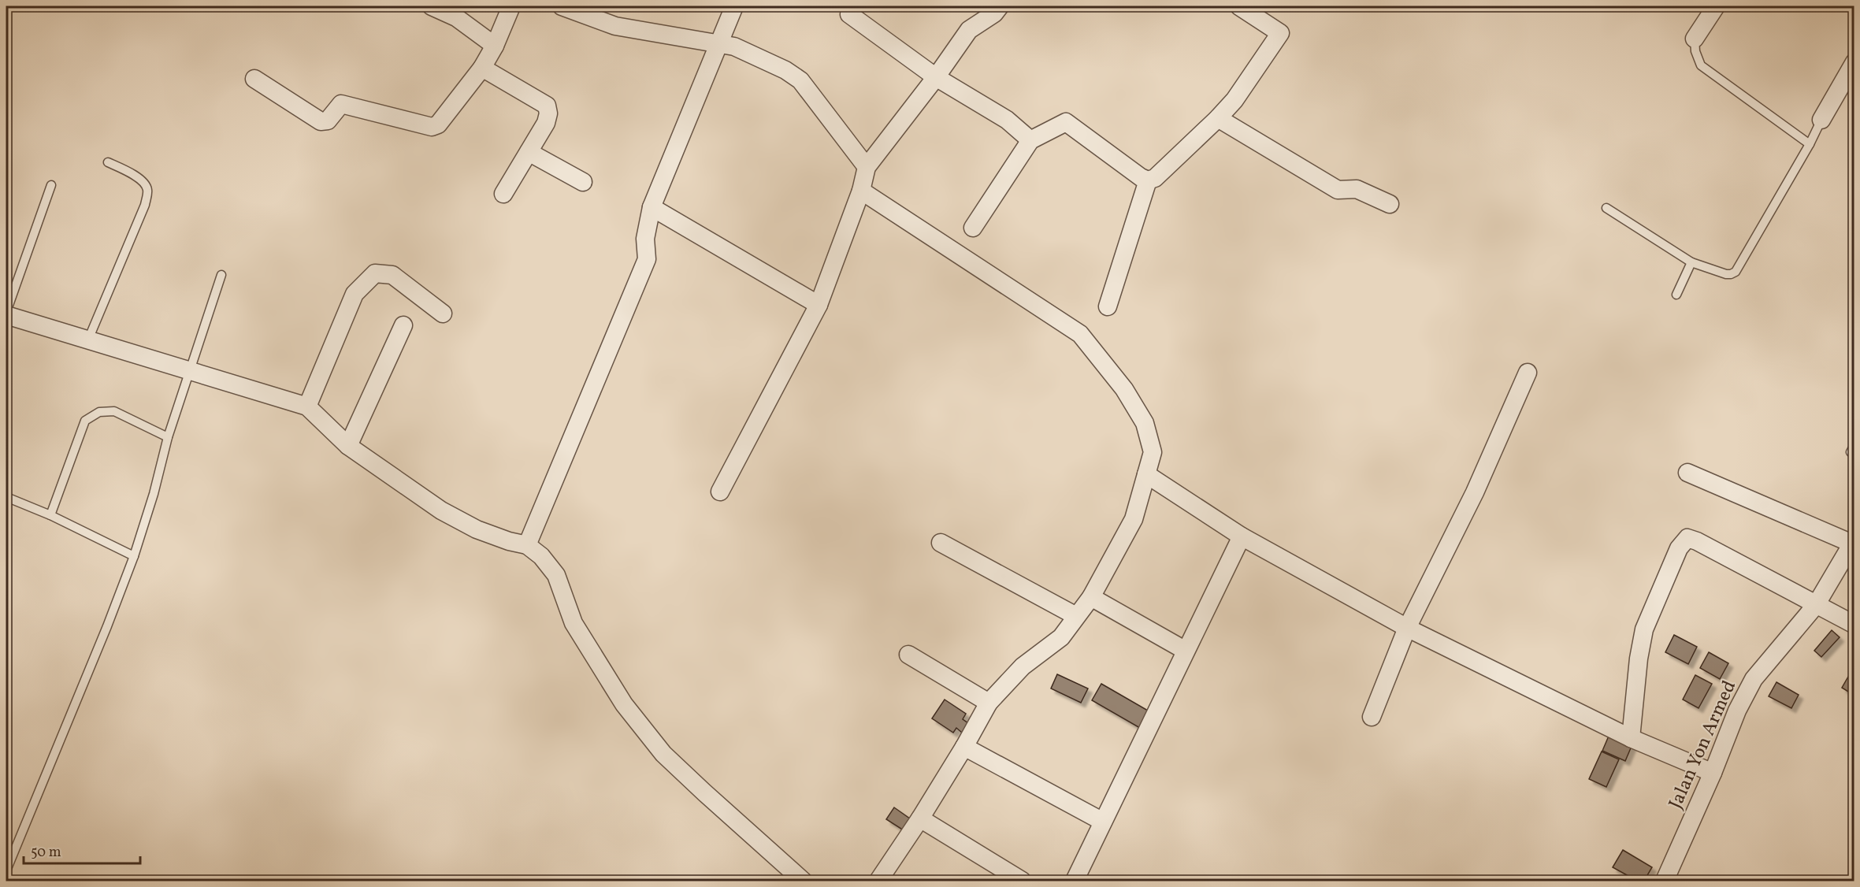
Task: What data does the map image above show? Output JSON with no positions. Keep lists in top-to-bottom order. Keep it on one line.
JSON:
{"streets":{"street":["Jalan Yon Armed"]},"scale_bar":"50 m"}
